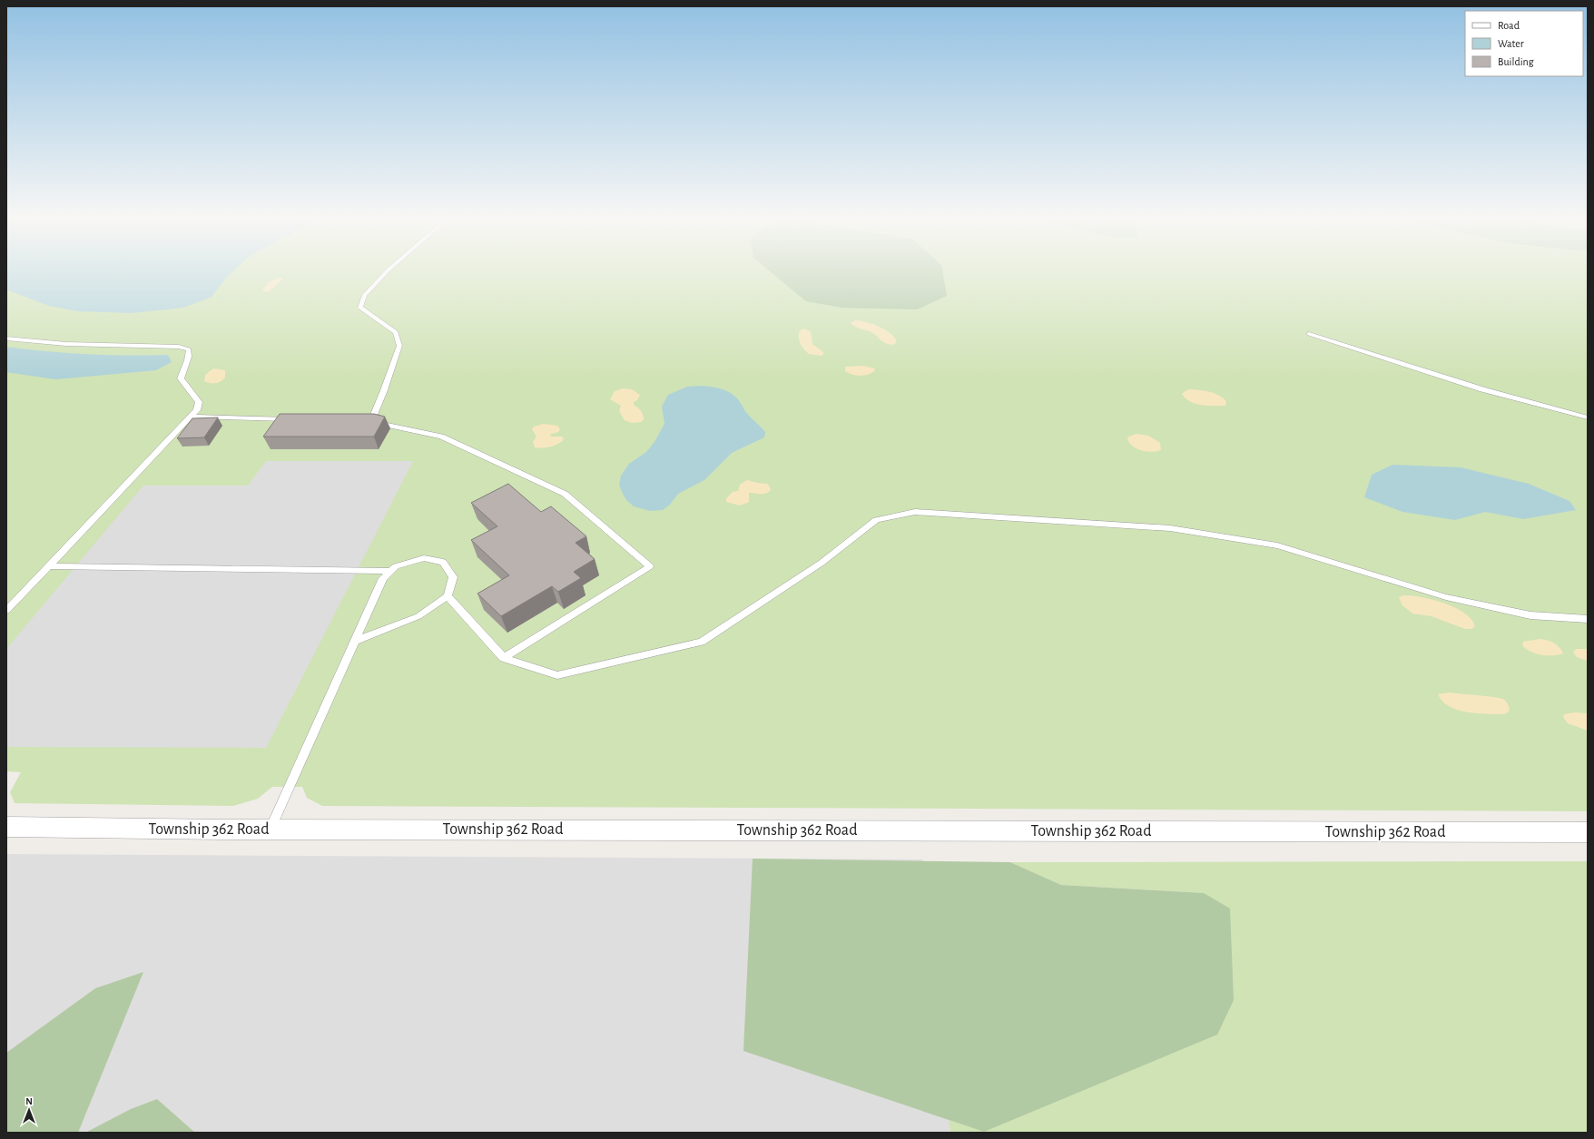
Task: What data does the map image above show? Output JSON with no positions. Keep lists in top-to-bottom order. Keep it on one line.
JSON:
{"streets":{"street":["Township 362 Road"]},"legend":["Road","Water","Building"],"north":"top"}
